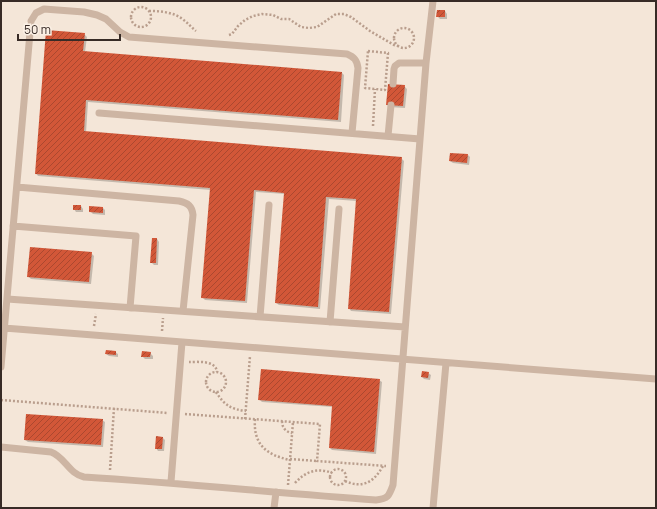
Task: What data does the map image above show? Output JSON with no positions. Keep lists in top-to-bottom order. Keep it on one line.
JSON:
{"scale_bar":"50 m"}
